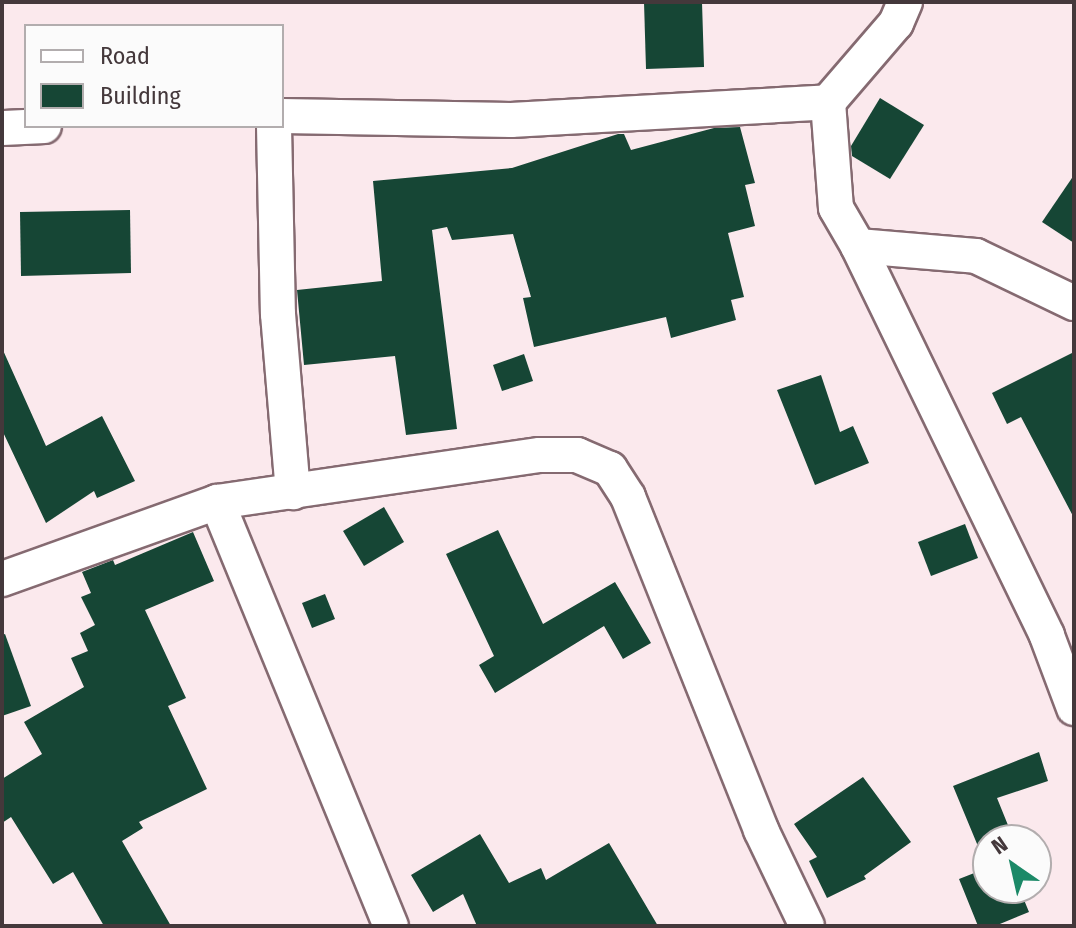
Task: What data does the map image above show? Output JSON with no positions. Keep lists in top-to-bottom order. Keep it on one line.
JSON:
{"legend":["Road","Building"],"north":"top left"}
